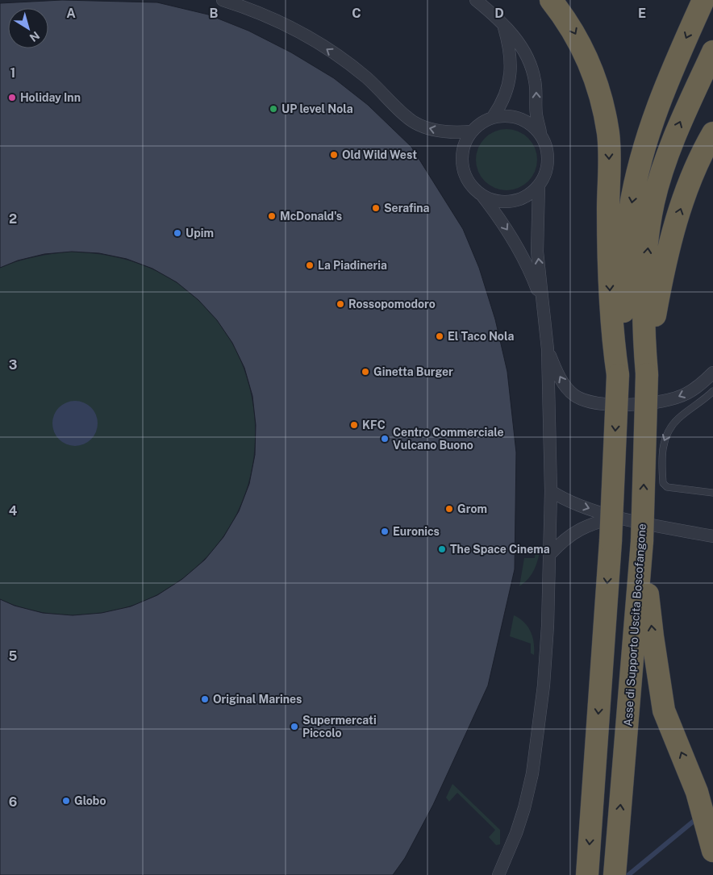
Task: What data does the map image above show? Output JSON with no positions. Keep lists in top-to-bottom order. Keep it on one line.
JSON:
{"streets":{"highway":["Asse di Supporto Uscita Boscofangone"]},"places":["Holiday Inn","UP level Nola","Old Wild West","Serafina","McDonald's","Upim","La Piadineria","Rossopomodoro","El Taco Nola","Ginetta Burger","KFC","Centro Commerciale Vulcano Buono","Grom","Euronics","The Space Cinema","Original Marines","Supermercati Piccolo","Globo"],"north":"bottom right","grid":{"columns":["A","B","C","D","E"],"rows":["1","2","3","4","5","6"]}}
